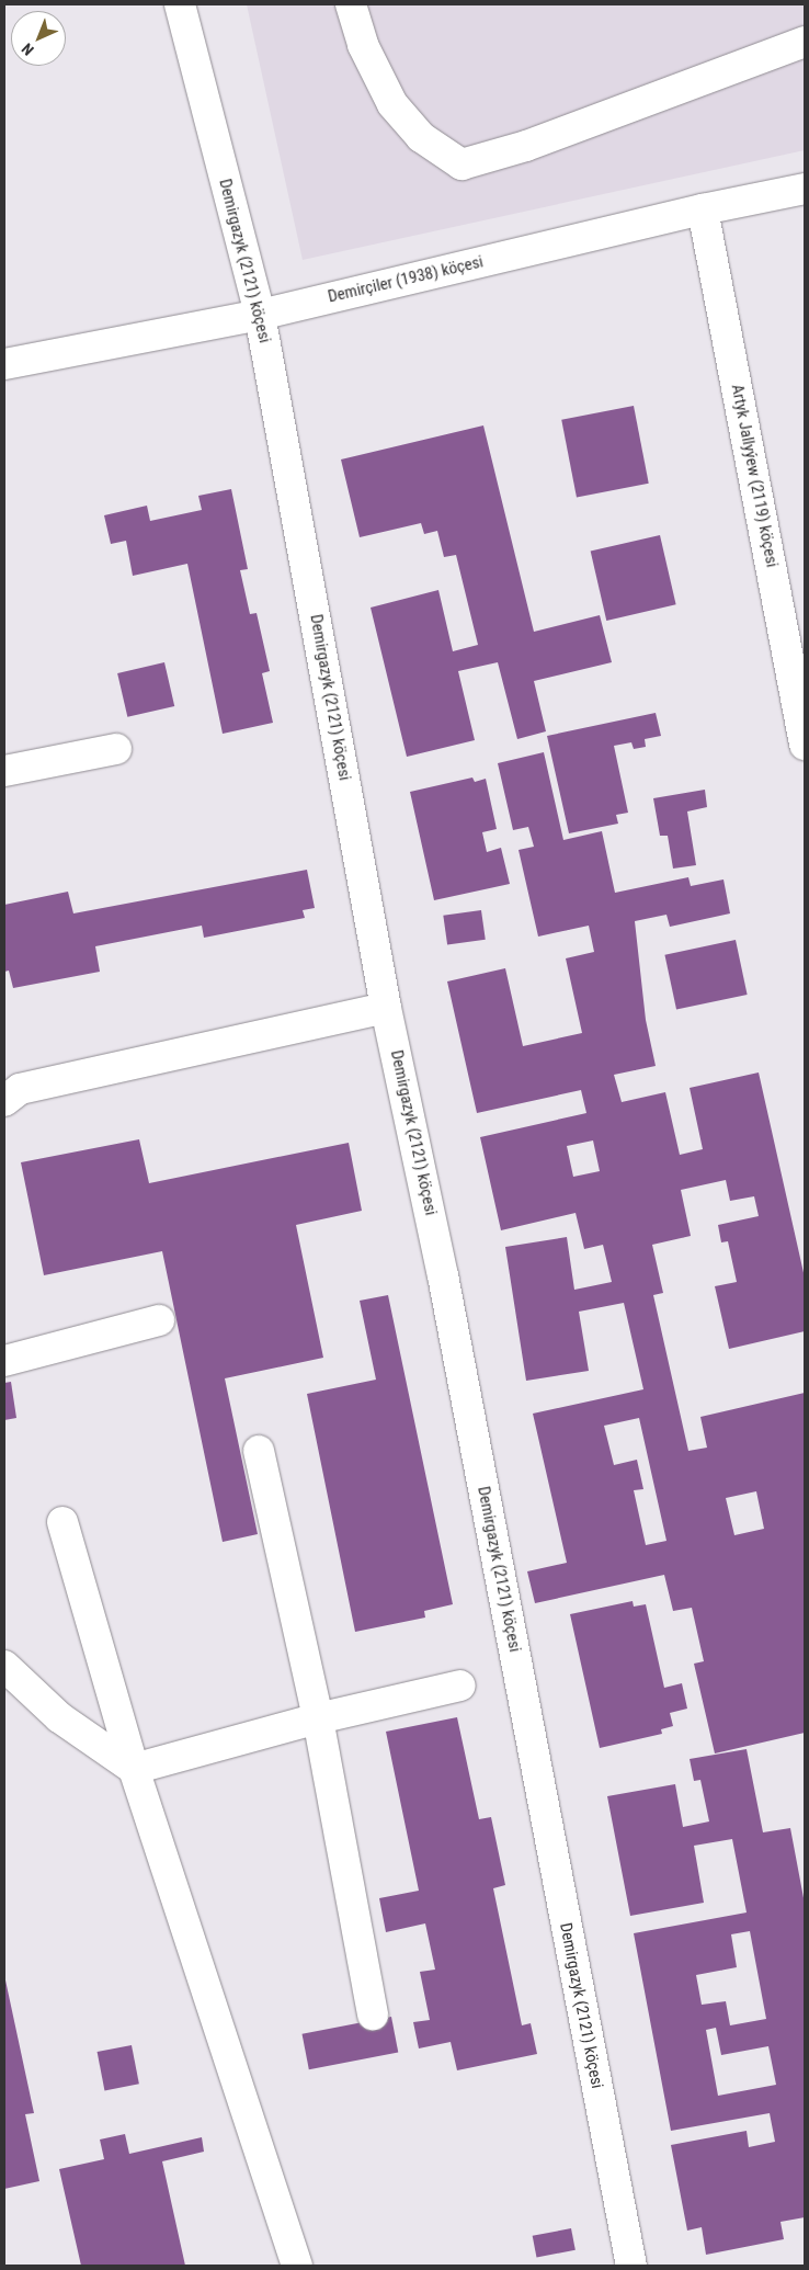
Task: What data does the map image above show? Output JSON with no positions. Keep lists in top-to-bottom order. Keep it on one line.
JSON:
{"streets":{"street":["Demirgazyk (2121) köçesi","Demirçiler (1938) köçesi","Artyk Jallyýew (2119) köçesi"]},"crossings":[["Demirgazyk (2121) köçesi","Demirçiler (1938) köçesi"],["Demirçiler (1938) köçesi","Artyk Jallyýew (2119) köçesi"]],"north":"bottom left"}
